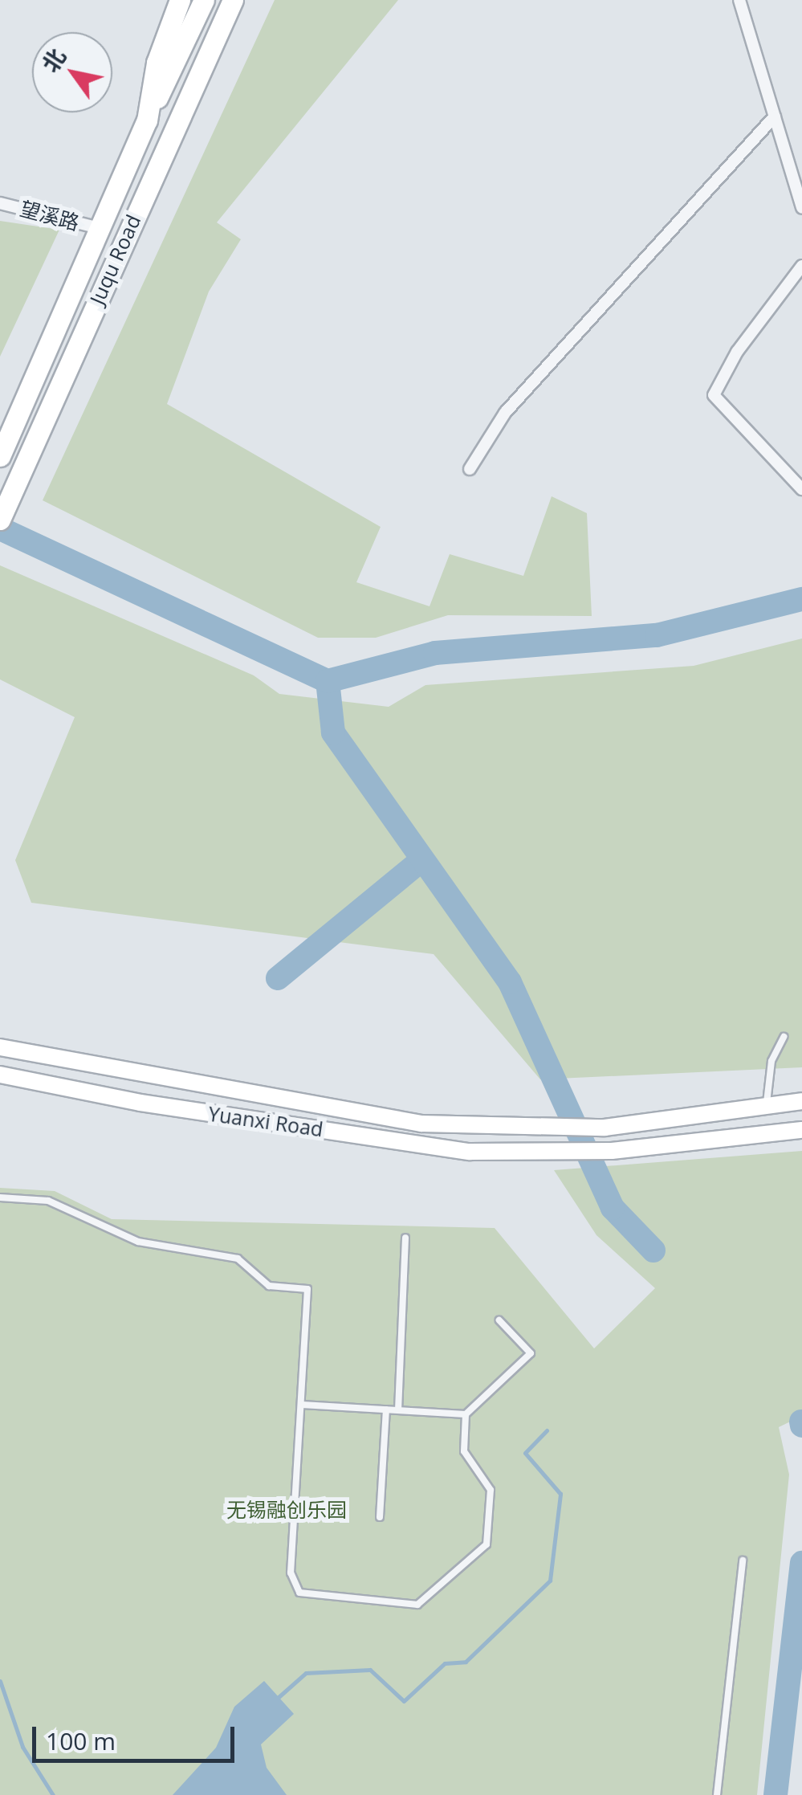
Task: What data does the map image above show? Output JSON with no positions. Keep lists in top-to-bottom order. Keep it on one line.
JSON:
{"streets":{"highway":["Juqu Road"],"main road":["Yuanxi Road"],"street":["望溪路"]},"crossings":[["望溪路","Juqu Road"]],"parks":["无锡融创乐园"],"scale_bar":"100 m","north":"top left"}
